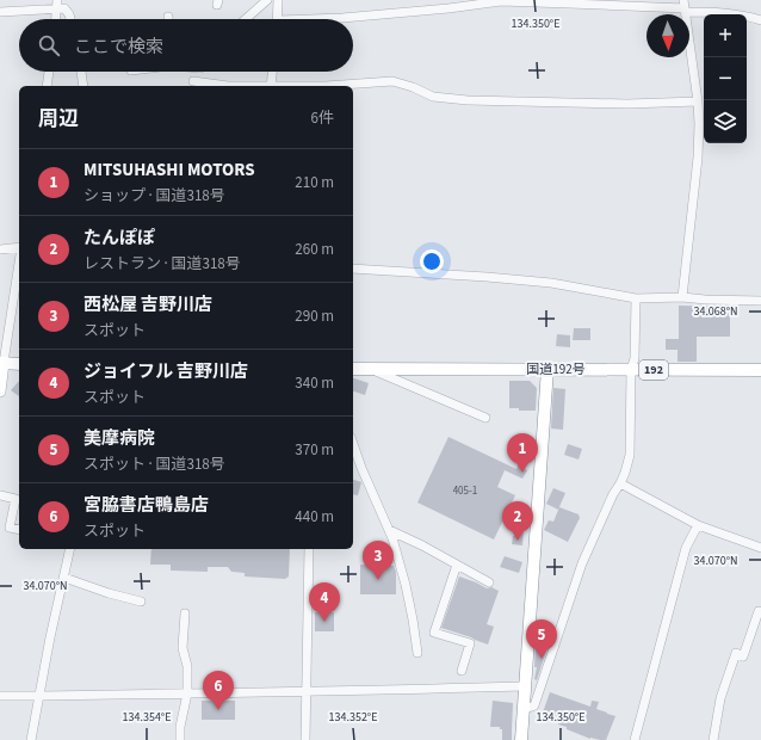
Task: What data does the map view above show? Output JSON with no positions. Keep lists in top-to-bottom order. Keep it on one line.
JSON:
{"streets":{"highway":["国道192号","192"]},"house_numbers":["405-1"],"north":"bottom","page":{"map_buttons":["+","−"],"search":"ここで検索","heading":["周辺","6件"],"list":[{"mark":"1","name":"MITSUHASHI MOTORS","note":"ショップ · 国道318号","value":"210 m"},{"mark":"2","name":"たんぽぽ","note":"レストラン · 国道318号","value":"260 m"},{"mark":"3","name":"西松屋 吉野川店","note":"スポット","value":"290 m"},{"mark":"4","name":"ジョイフル 吉野川店","note":"スポット","value":"340 m"},{"mark":"5","name":"美摩病院","note":"スポット · 国道318号","value":"370 m"},{"mark":"6","name":"宮脇書店鴨島店","note":"スポット","value":"440 m"}],"pins":["1","2","3","4","5","6"]},"coordinates":["134.350°E","34.068°N","34.070°N","134.354°E","134.352°E"]}
